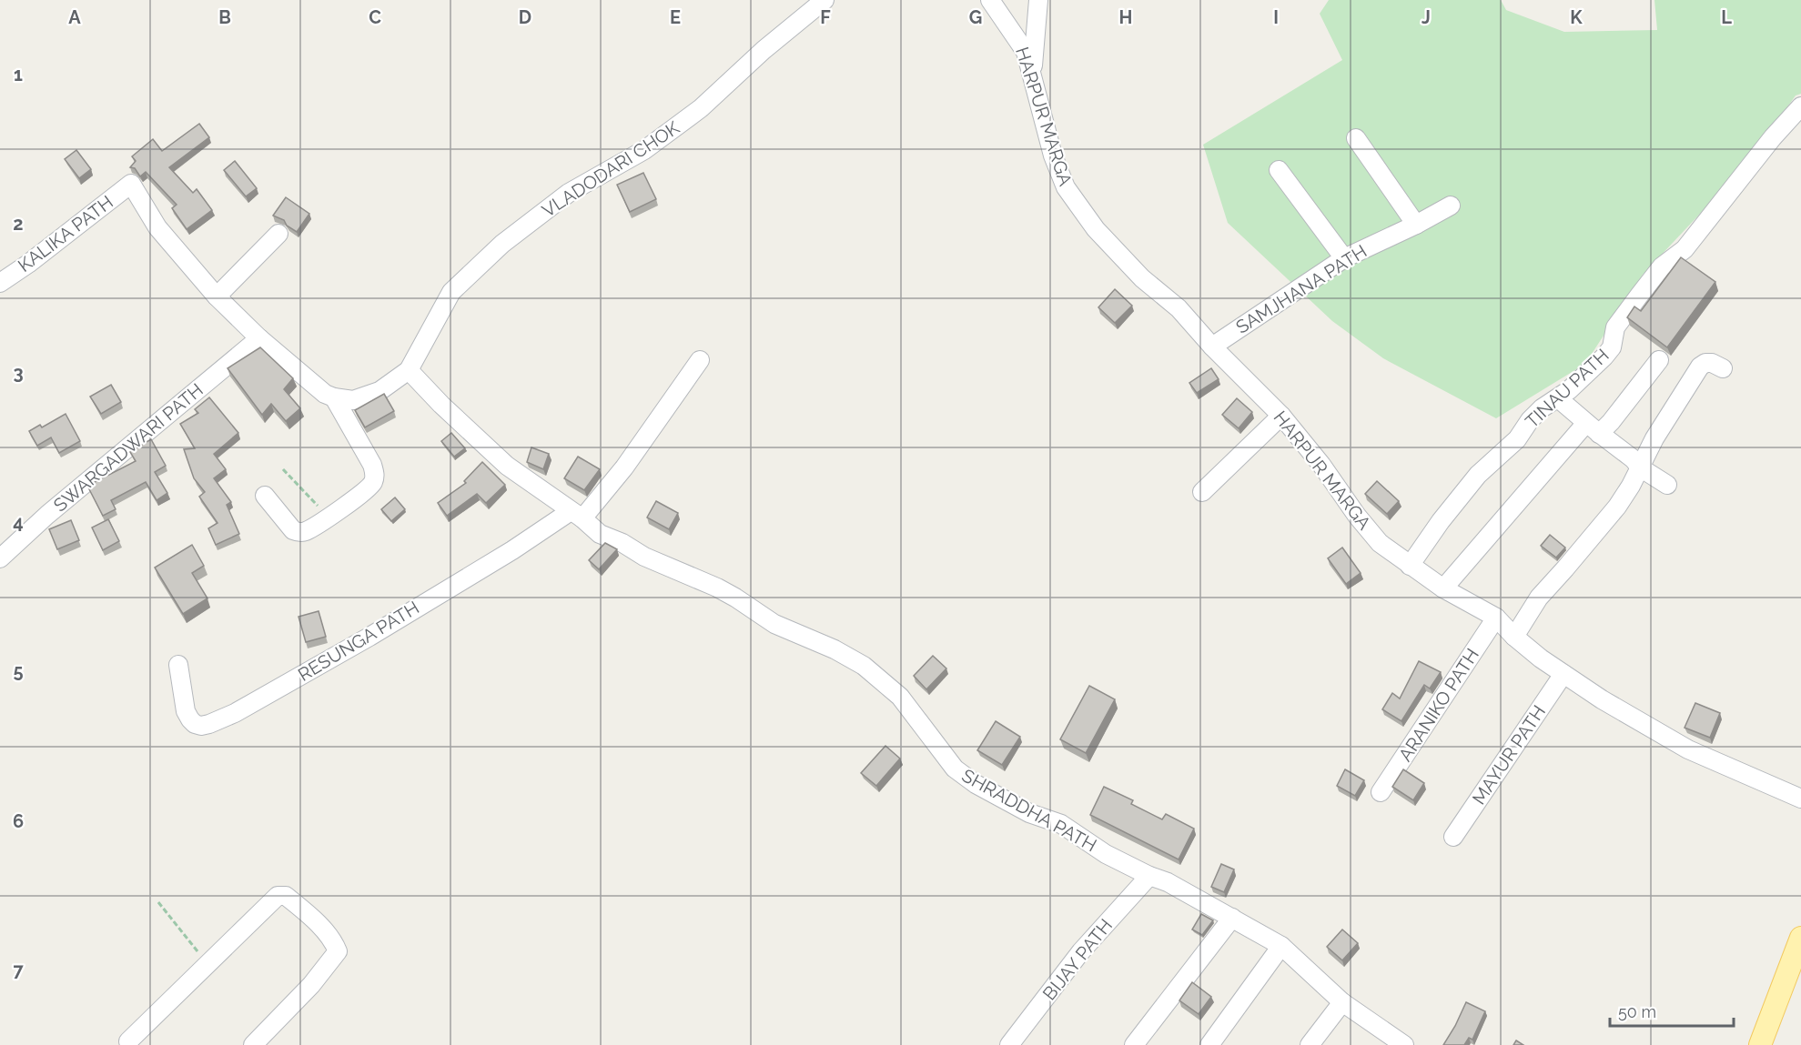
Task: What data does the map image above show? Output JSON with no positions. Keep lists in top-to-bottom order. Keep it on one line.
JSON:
{"streets":{"street":["HARPUR MARGA","VLADODARI CHOK","KALIKA PATH","SAMJHANA PATH","TINAU PATH","SWARGADWARI PATH","RESUNGA PATH","ARANIKO PATH","MAYUR PATH","SHRADDHA PATH","BIJAY PATH"]},"crossings":[["HARPUR MARGA","SAMJHANA PATH"],["HARPUR MARGA","TINAU PATH"],["HARPUR MARGA","ARANIKO PATH"],["HARPUR MARGA","MAYUR PATH"],["VLADODARI CHOK","SHRADDHA PATH"],["RESUNGA PATH","SHRADDHA PATH"],["SHRADDHA PATH","BIJAY PATH"]],"scale_bar":"50 m","grid":{"columns":["A","B","C","D","E","F","G","H","I","J","K","L"],"rows":["1","2","3","4","5","6","7"]}}
